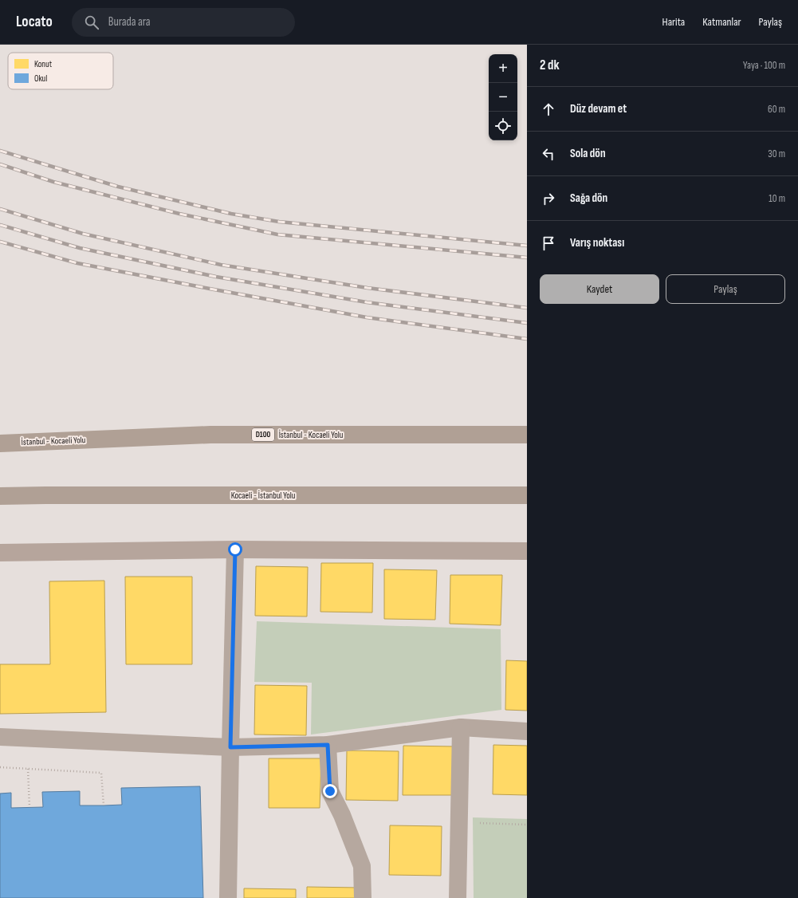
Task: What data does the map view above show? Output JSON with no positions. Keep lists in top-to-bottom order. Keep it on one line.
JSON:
{"streets":{"highway":["D100","İstanbul - Kocaeli Yolu","Kocaeli - İstanbul Yolu"]},"legend":["Konut","Okul"],"page":{"header":"Locato","search":"Burada ara","nav":["Harita","Katmanlar","Paylaş"],"heading":["2 dk","Yaya · 100 m"],"map_buttons":["+","−"],"list":[["Düz devam et","60 m"],["Sola dön","30 m"],["Sağa dön","10 m"],"Varış noktası"],"buttons":["Kaydet","Paylaş"]}}
